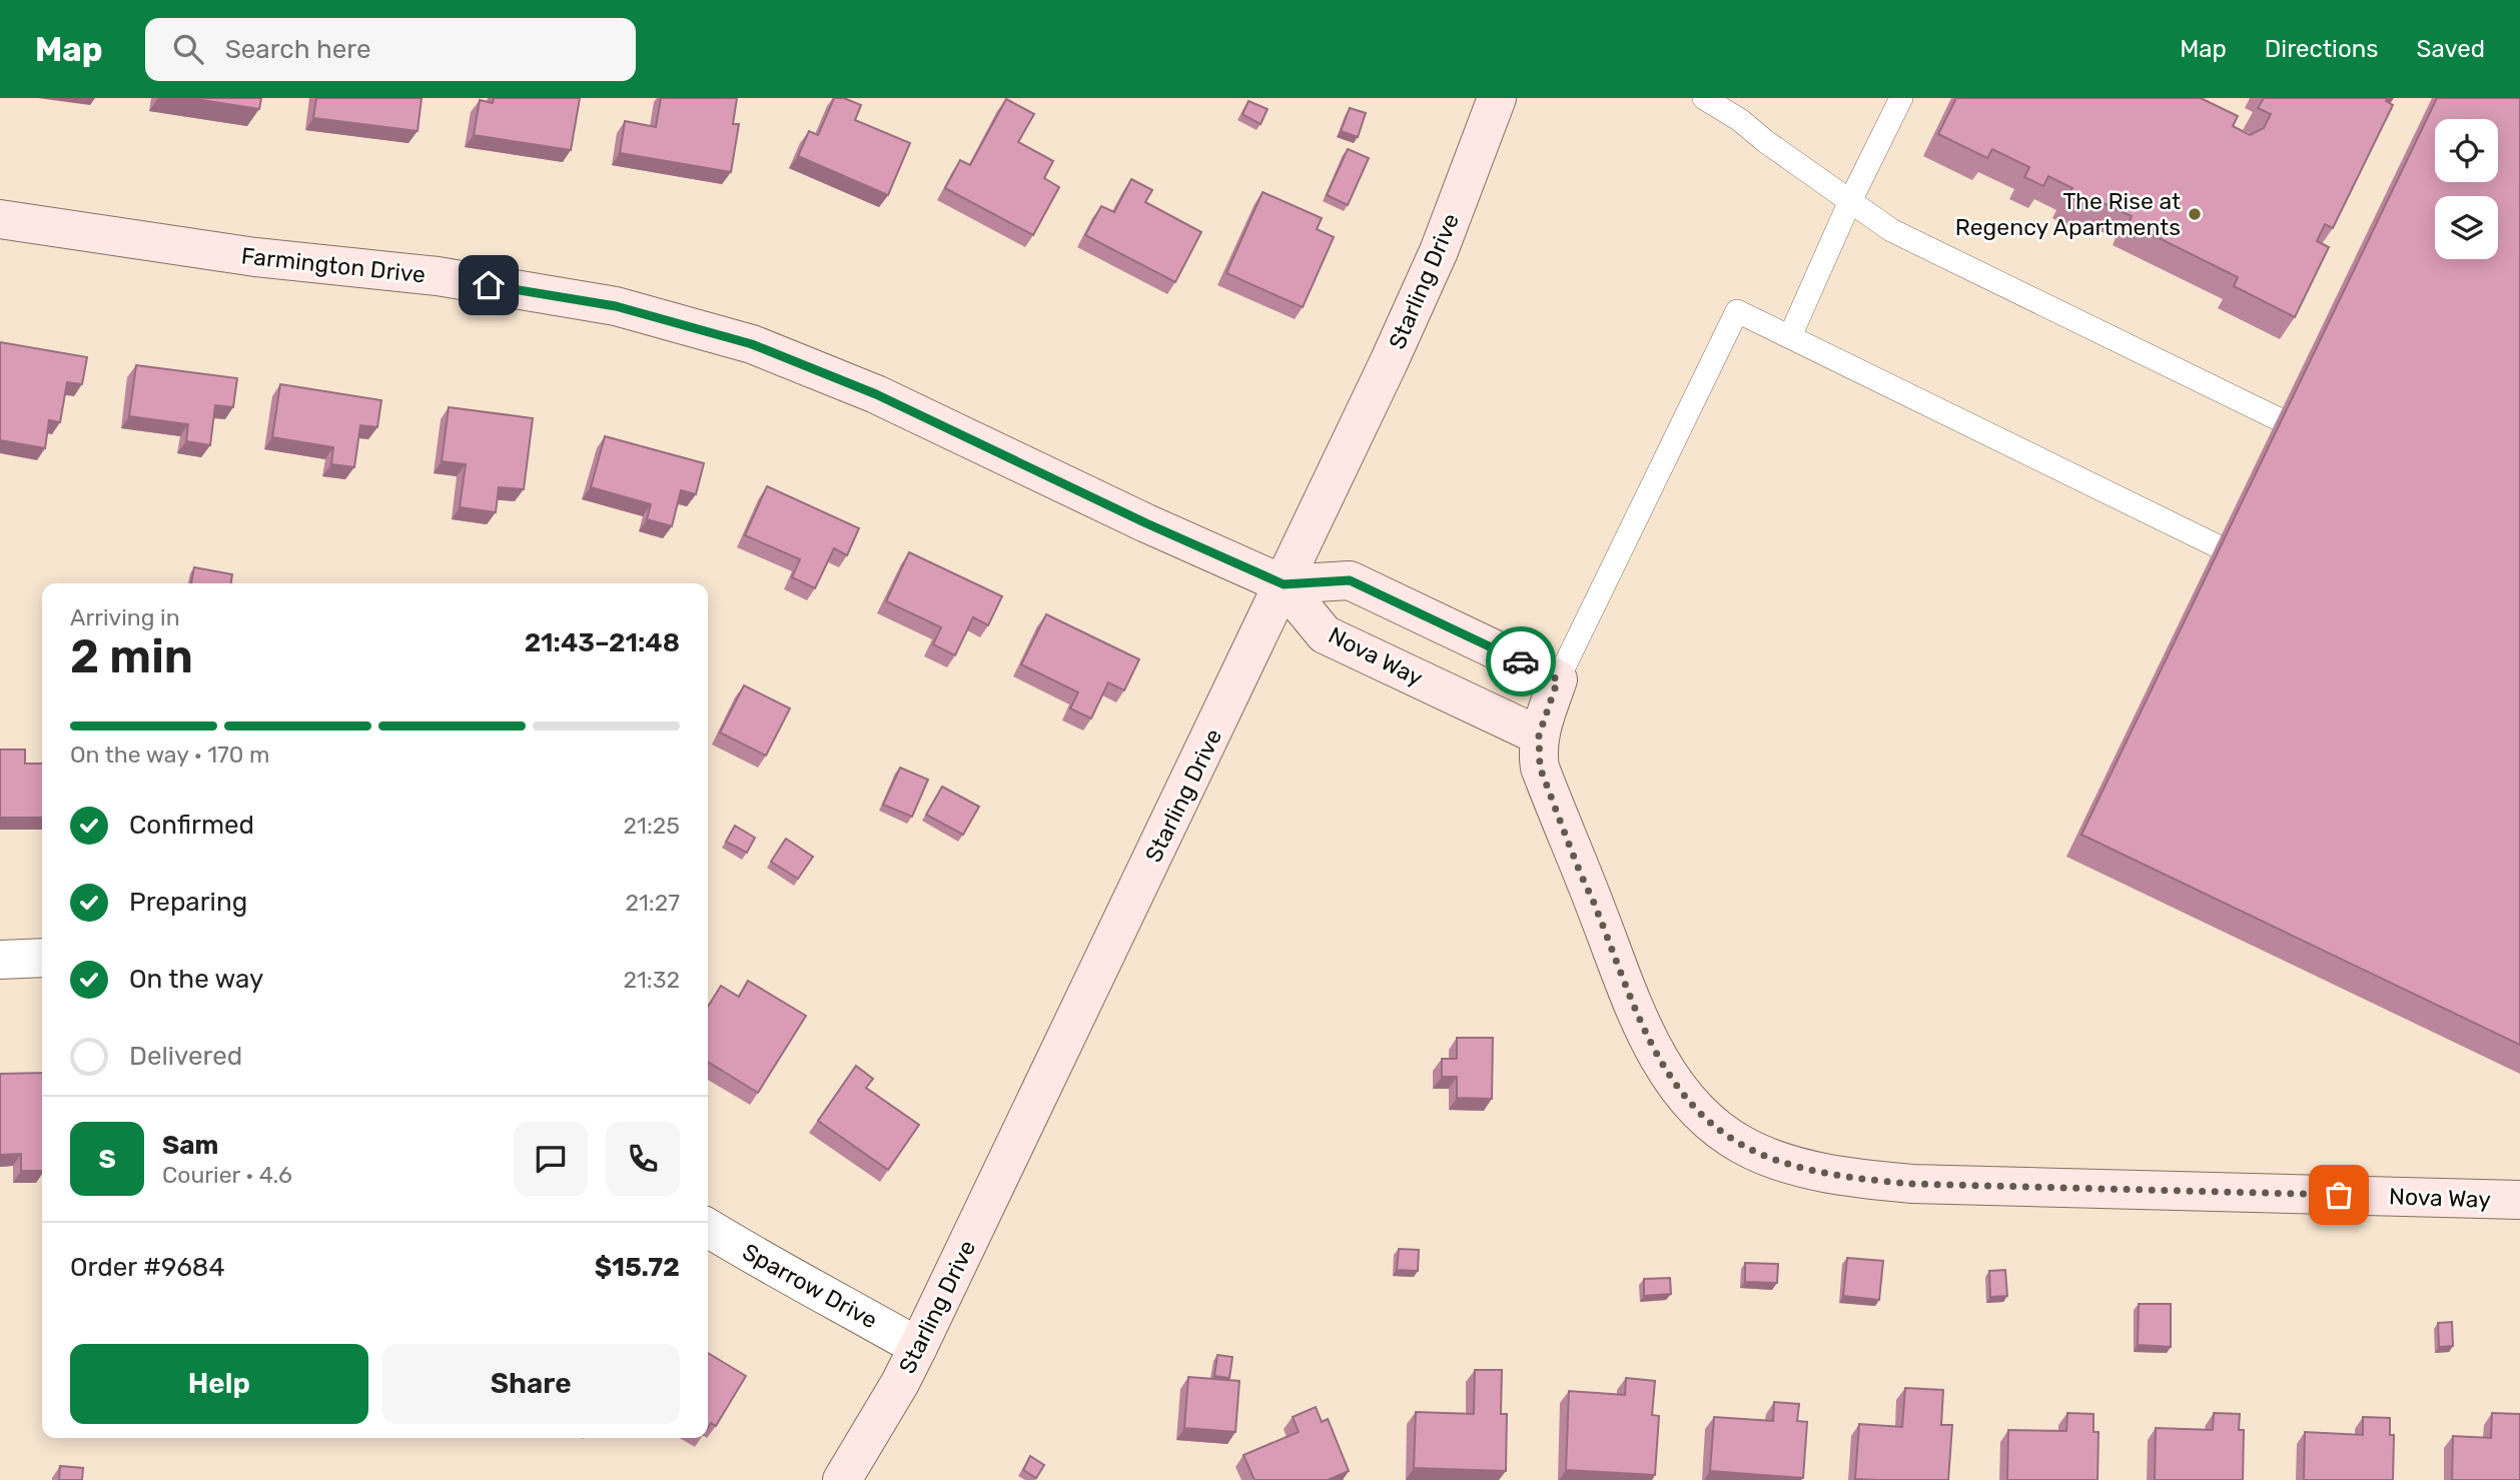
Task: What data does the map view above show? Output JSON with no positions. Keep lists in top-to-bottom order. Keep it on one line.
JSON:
{"streets":{"street":["Farmington Drive","Starling Drive","Nova Way","Sparrow Drive"]},"crossings":[["Farmington Drive","Starling Drive"],["Farmington Drive","Nova Way"],["Starling Drive","Nova Way"],["Starling Drive","Sparrow Drive"]],"places":["The Rise at Regency Apartments"],"page":{"header":"Map","search":"Search here","nav":["Map","Directions","Saved"],"heading":["2 min","Arriving in","21:43–21:48"],"panel":["Sam","Courier · 4.6","Order #9684","$15.72"],"bar":"On the way · 170 m","list":[["Confirmed","21:25"],["Preparing","21:27"],["On the way","21:32"],"Delivered"],"round":"S","buttons":["Help","Share"]}}
